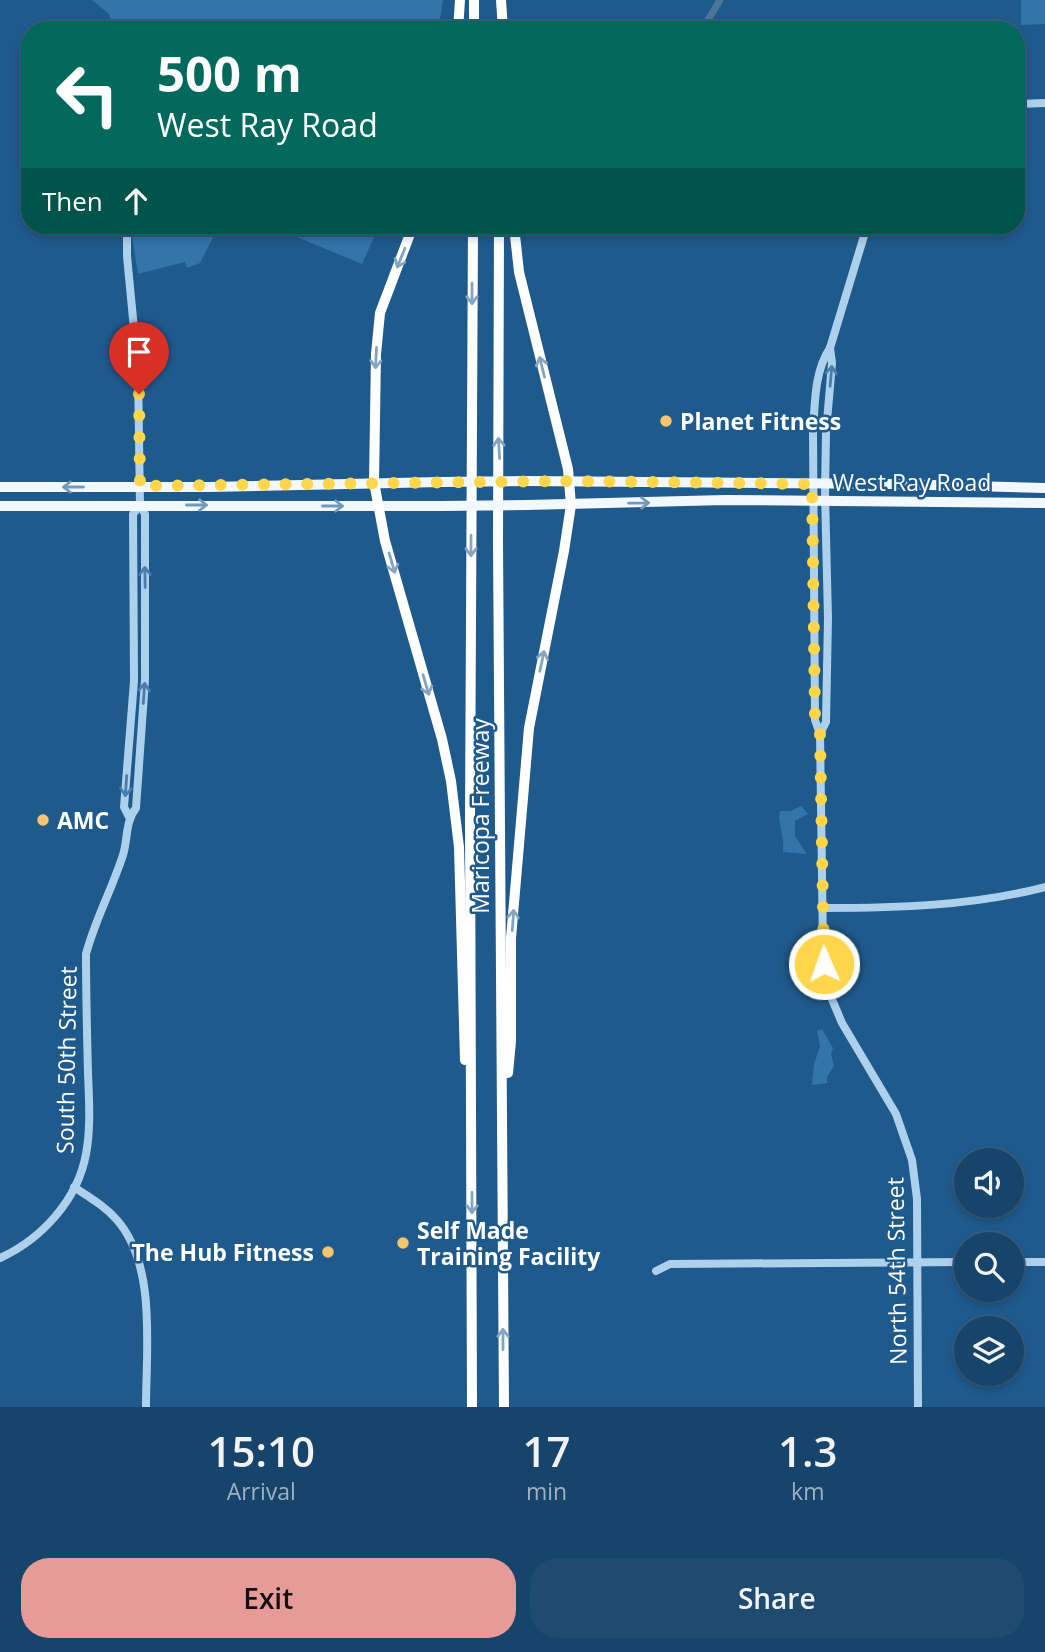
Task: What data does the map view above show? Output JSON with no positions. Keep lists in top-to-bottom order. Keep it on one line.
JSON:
{"streets":{"highway":["Maricopa Freeway"],"main road":["West Ray Road"],"street":["South 50th Street","North 54th Street"]},"crossings":[["West Ray Road","South 50th Street"],["West Ray Road","North 54th Street"]],"places":["Planet Fitness","AMC","Self Made Training Facility","The Hub Fitness"],"page":{"turn":["500 m","West Ray Road"],"then":"Then","eta":["15:10","Arrival","17","min","1.3","km"],"buttons":["Exit","Share"]}}
